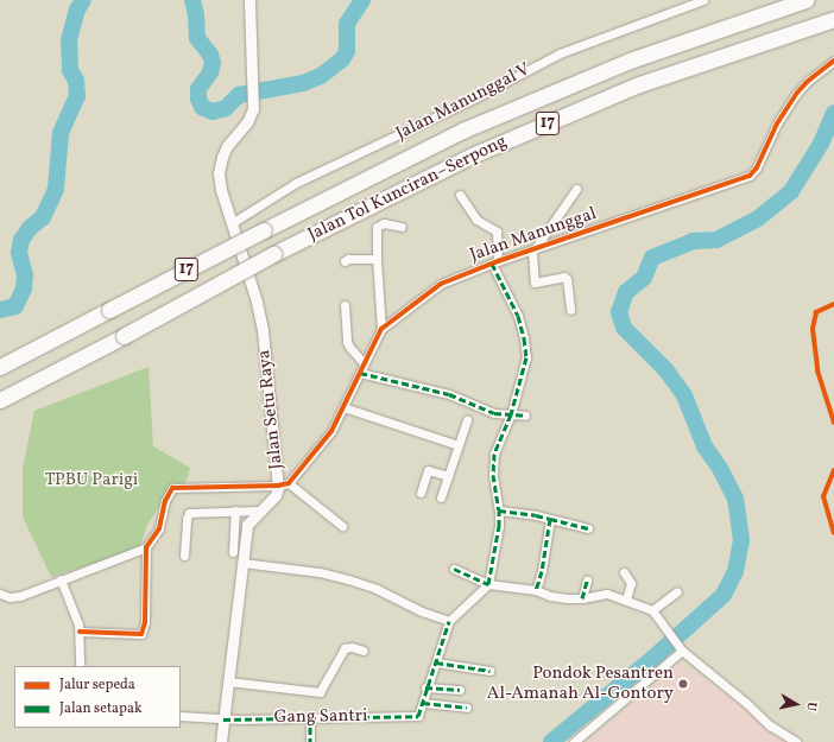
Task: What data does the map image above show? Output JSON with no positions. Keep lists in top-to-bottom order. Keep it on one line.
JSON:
{"streets":{"highway":["17","Jalan Tol Kunciran–Serpong"],"street":["Jalan Manunggal V","Jalan Manunggal","Jalan Setu Raya","Gang Santri"]},"crossings":[["Jalan Manunggal V","Jalan Setu Raya"],["Jalan Manunggal","Jalan Setu Raya"],["Jalan Setu Raya","Gang Santri"]],"parks":["TPBU Parigi"],"places":["Pondok Pesantren Al-Amanah Al-Gontory"],"legend":["Jalur sepeda","Jalan setapak"],"north":"right"}
